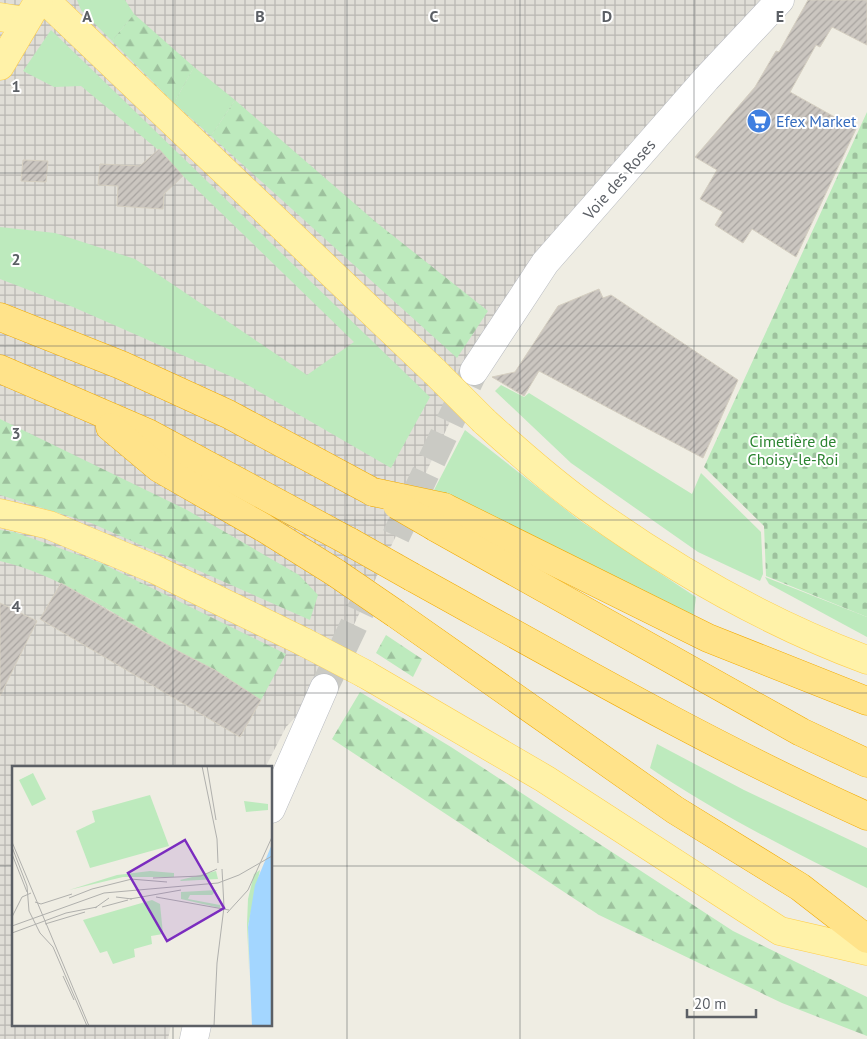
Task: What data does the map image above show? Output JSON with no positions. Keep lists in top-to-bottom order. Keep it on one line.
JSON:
{"streets":{"street":["Voie des Roses"]},"parks":["Cimetière de Choisy-le-Roi"],"places":{"supermarket":["Efex Market"]},"scale_bar":"20 m","grid":{"columns":["A","B","C","D","E"],"rows":["1","2","3","4"]}}
